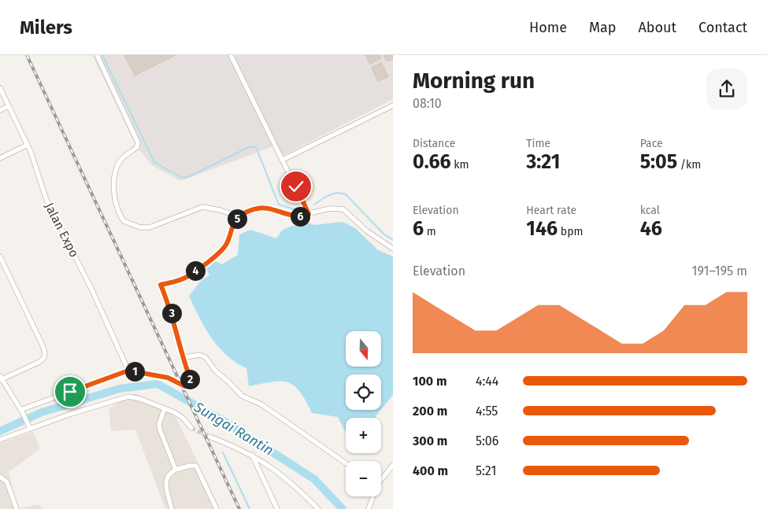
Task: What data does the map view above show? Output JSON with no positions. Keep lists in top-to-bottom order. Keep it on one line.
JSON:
{"streets":{"street":["Jalan Expo"]},"water":["Sungai Rantin"],"north":"bottom","page":{"header":"Milers","nav":["Home","Map","About","Contact"],"heading":["Morning run","08:10"],"stats":[["Distance","0.66 km"],["Time","3:21"],["Pace","5:05 /km"],["Elevation","6 m"],["Heart rate","146 bpm"],["kcal","46"]],"pins":["6","5","4","3","1","2"],"chart":["Elevation","191–195 m"],"map_buttons":["+","−"],"list":[{"name":"100 m","note":"4:44"},{"name":"200 m","note":"4:55"},{"name":"300 m","note":"5:06"},{"name":"400 m","note":"5:21"}]}}
